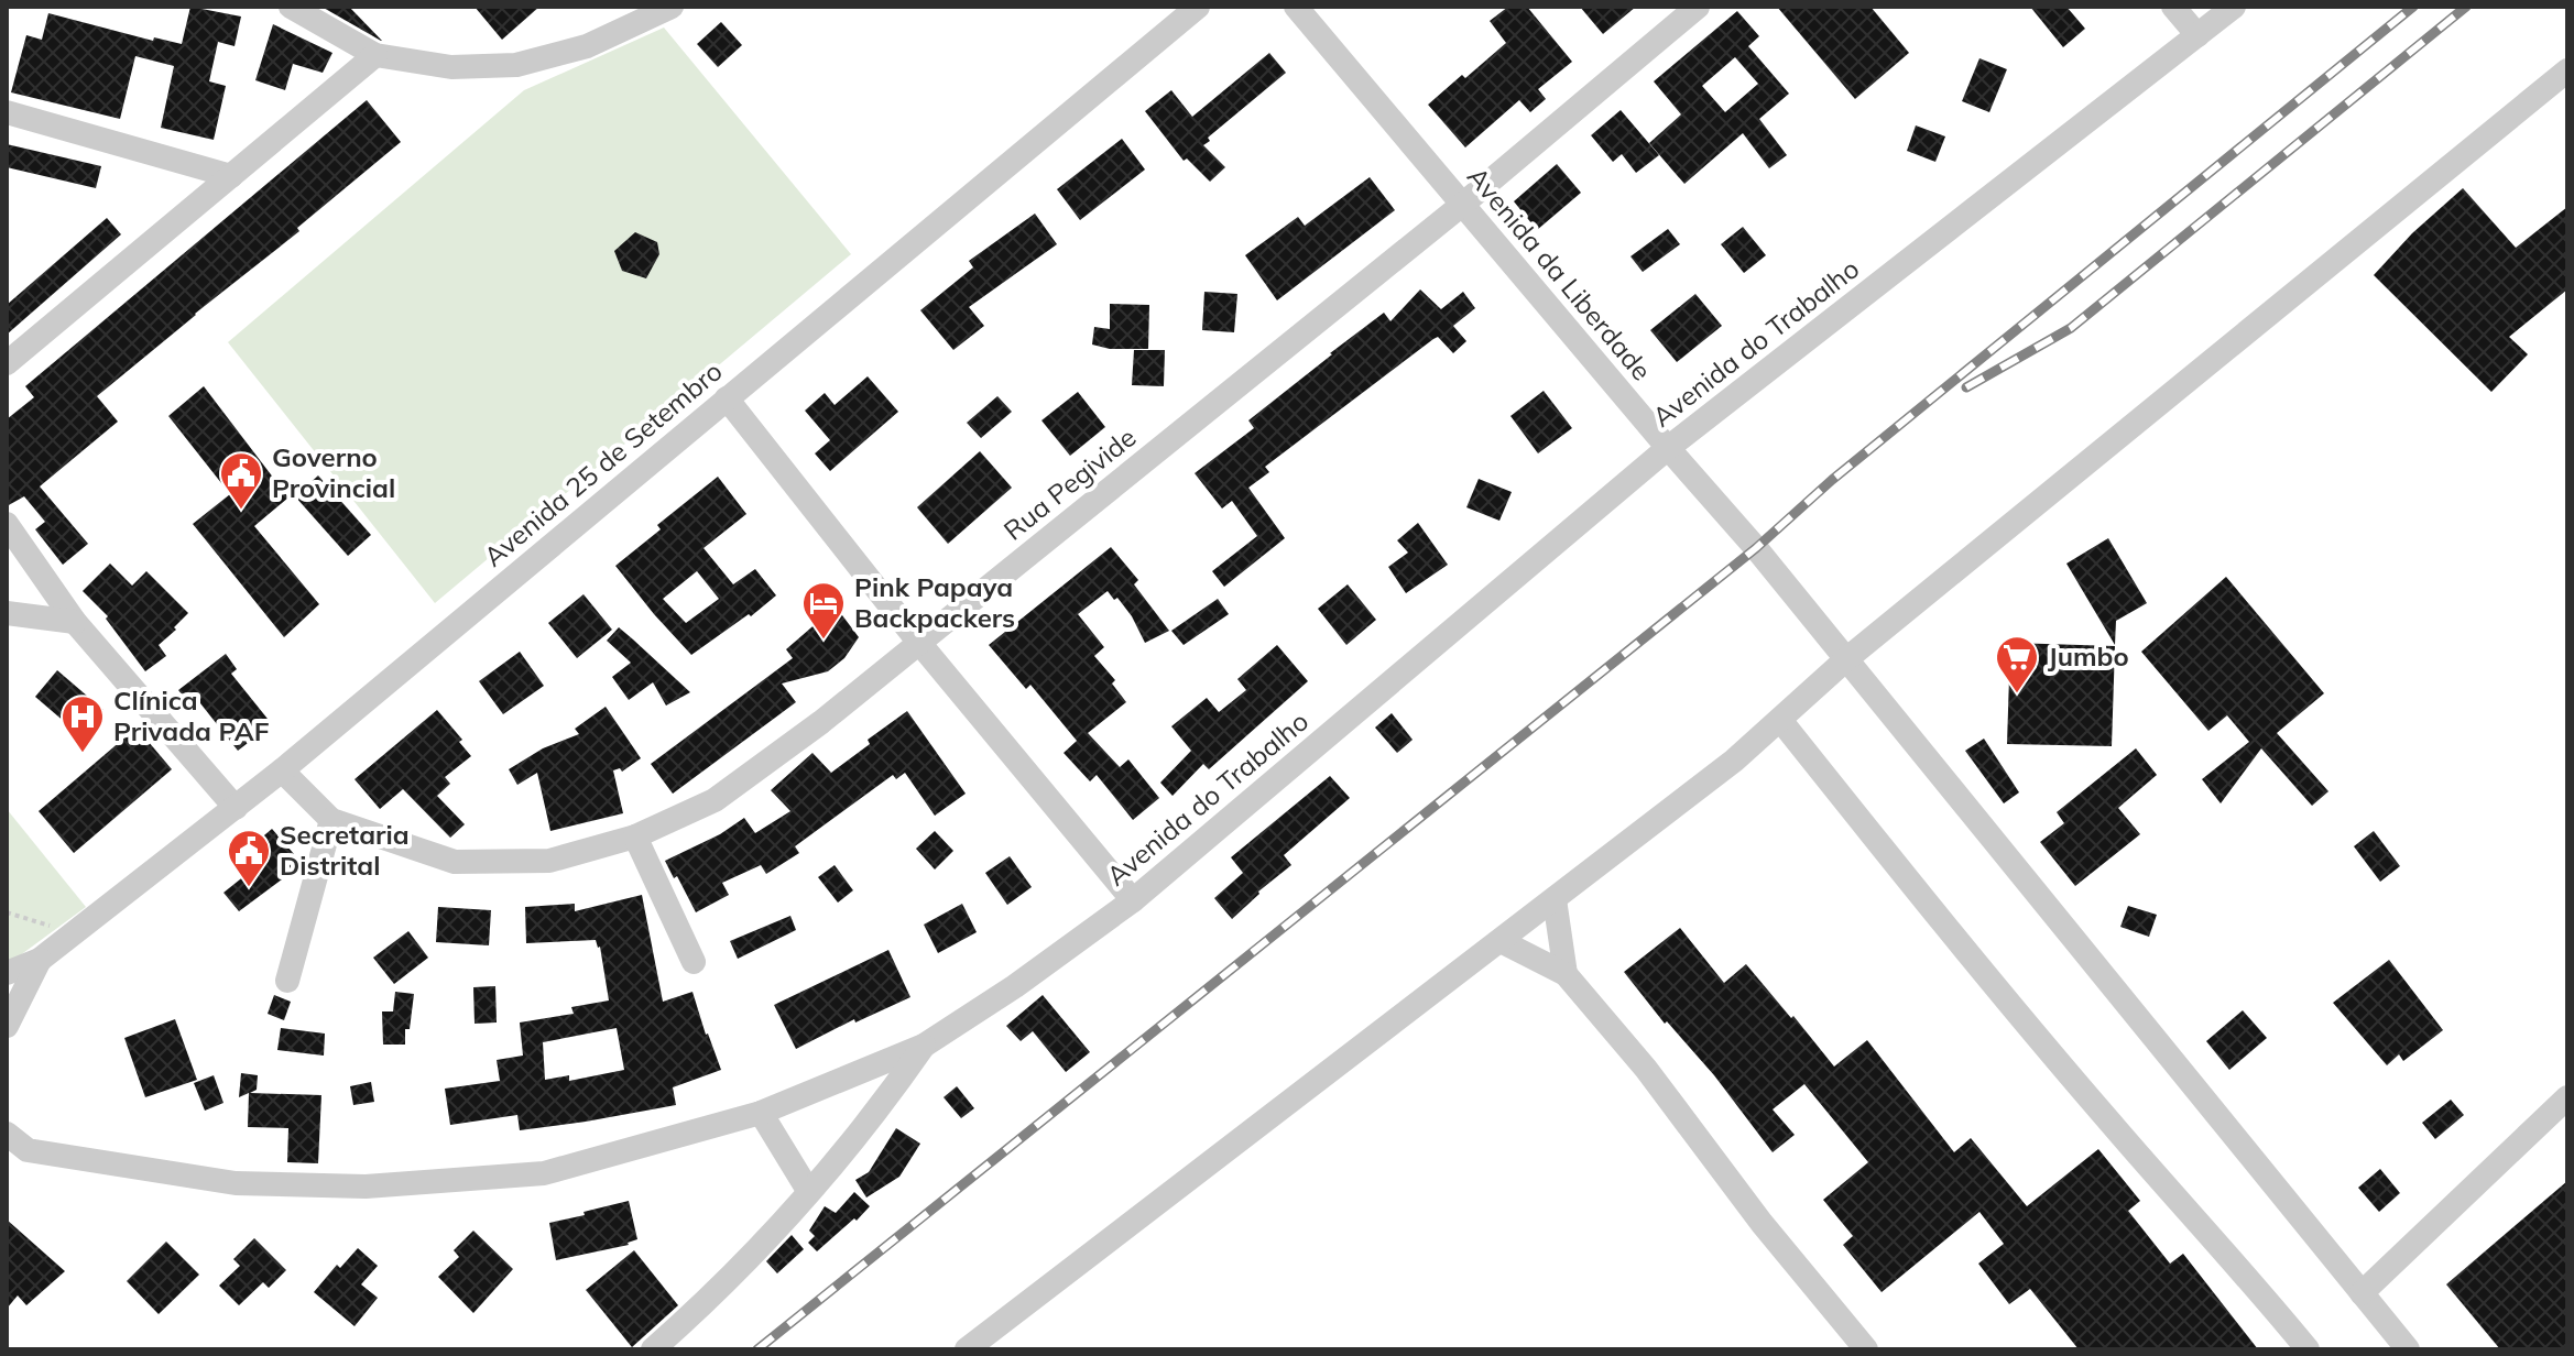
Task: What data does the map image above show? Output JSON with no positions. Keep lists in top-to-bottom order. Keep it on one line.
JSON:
{"streets":{"street":["Avenida da Liberdade","Avenida do Trabalho","Avenida 25 de Setembro","Rua Pegivide"]},"crossings":[["Avenida da Liberdade","Avenida do Trabalho"],["Avenida da Liberdade","Rua Pegivide"],["Avenida 25 de Setembro","Rua Pegivide"]],"places":{"public building":["Governo Provincial","Secretaria Distrital"],"hotel":["Pink Papaya Backpackers"],"supermarket":["Jumbo"],"hospital":["Clínica Privada PAF"]}}
